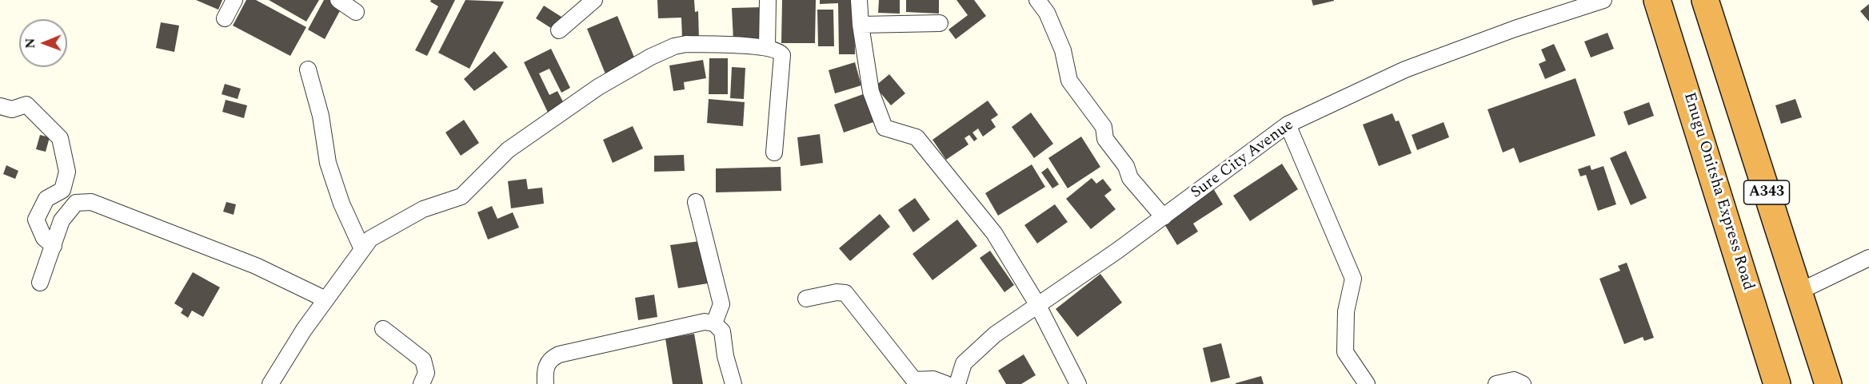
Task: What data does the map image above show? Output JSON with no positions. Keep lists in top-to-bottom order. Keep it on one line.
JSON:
{"streets":{"highway":["Enugu Onitsha Express Road","A343"],"street":["Sure City Avenue"]},"north":"left"}
